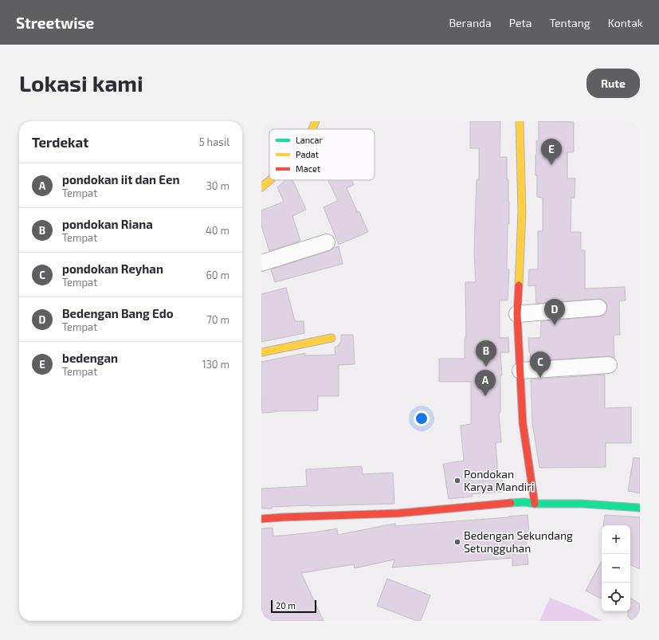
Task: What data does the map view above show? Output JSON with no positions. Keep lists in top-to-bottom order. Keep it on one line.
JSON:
{"places":["Pondokan Karya Mandiri","Bedengan Sekundang Setungguhan"],"legend":["Lancar","Padat","Macet"],"scale_bar":"20 m","page":{"header":"Streetwise","nav":["Beranda","Peta","Tentang","Kontak"],"buttons":"Rute","title":"Lokasi kami","heading":["Terdekat","5 hasil"],"pins":["E","D","B","C","A"],"list":[{"mark":"A","name":"pondokan iit dan Een","note":"Tempat","value":"30 m"},{"mark":"B","name":"pondokan Riana","note":"Tempat","value":"40 m"},{"mark":"C","name":"pondokan Reyhan","note":"Tempat","value":"60 m"},{"mark":"D","name":"Bedengan Bang Edo","note":"Tempat","value":"70 m"},{"mark":"E","name":"bedengan","note":"Tempat","value":"130 m"}],"map_buttons":["+","−"],"scale":"20 m"}}
